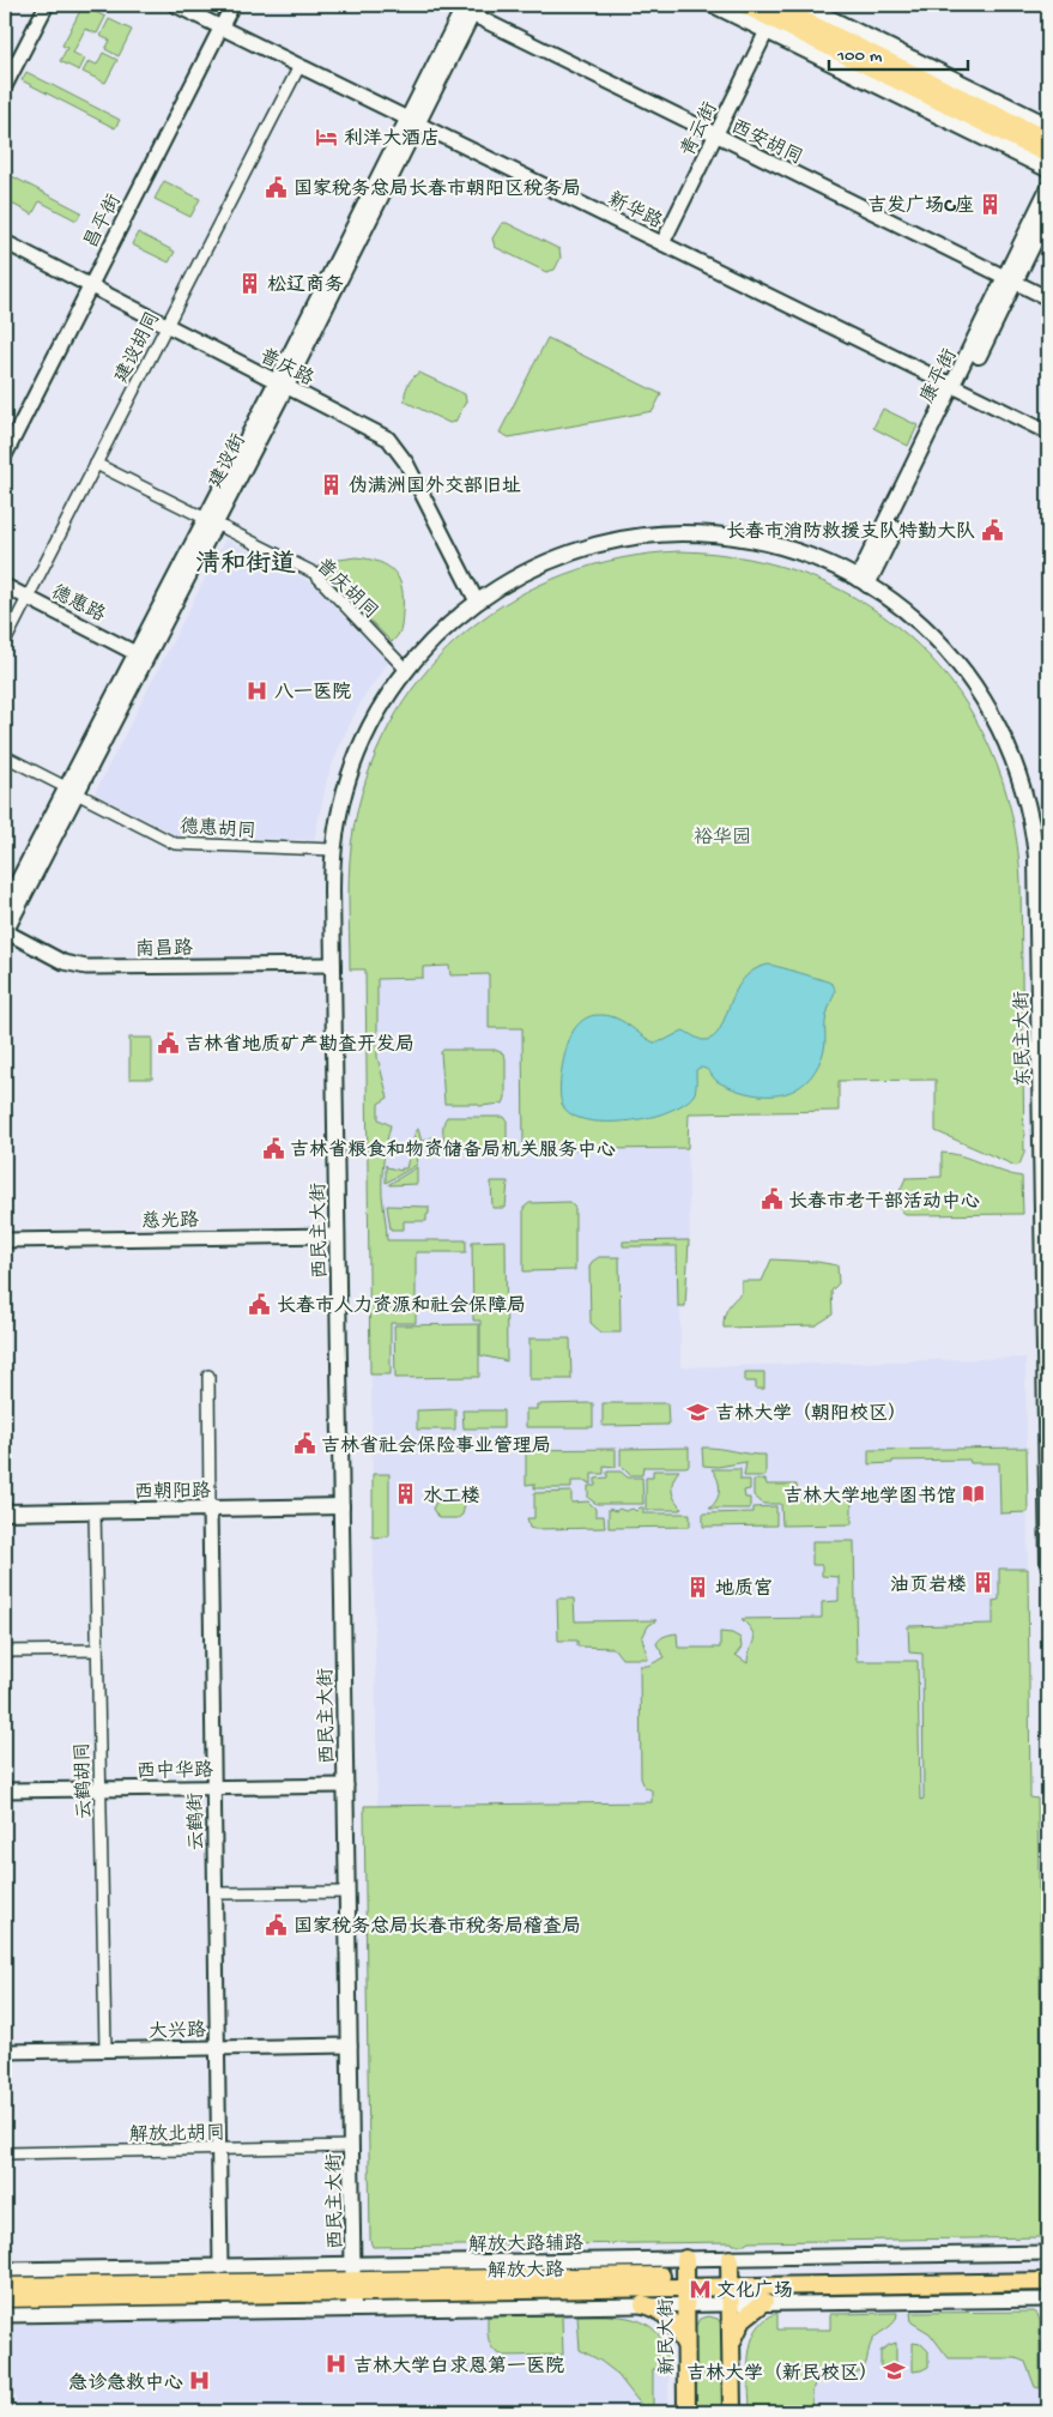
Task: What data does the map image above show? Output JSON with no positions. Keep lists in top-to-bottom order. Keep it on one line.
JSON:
{"streets":{"main road":["康平街","建设街","东民主大街","西民主大街","西朝阳路","解放大路","新民大街"],"street":["青云街","西安胡同","新华路","昌平街","建设胡同","普庆路","普庆胡同","德惠路","德惠胡同","南昌路","慈光路","西中华路","云鹤胡同","云鹤街","大兴路","解放北胡同"]},"crossings":[["青云街","西安胡同"],["青云街","新华路"],["西安胡同","康平街"],["西安胡同","建设街"],["新华路","昌平街"],["新华路","建设胡同"],["新华路","康平街"],["新华路","建设街"],["昌平街","普庆路"],["建设胡同","普庆路"],["建设胡同","普庆胡同"],["建设胡同","德惠路"],["普庆路","建设街"],["普庆路","西民主大街"],["康平街","东民主大街"],["康平街","西民主大街"],["建设街","普庆胡同"],["建设街","德惠路"],["建设街","德惠胡同"],["建设街","南昌路"],["普庆胡同","西民主大街"],["德惠胡同","西民主大街"],["南昌路","西民主大街"],["东民主大街","西民主大街"],["慈光路","西民主大街"],["西民主大街","西朝阳路"],["西民主大街","西中华路"],["西民主大街","大兴路"],["西民主大街","解放北胡同"],["西民主大街","解放大路"],["西朝阳路","云鹤胡同"],["西朝阳路","云鹤街"],["西中华路","云鹤胡同"],["西中华路","云鹤街"],["云鹤胡同","大兴路"],["云鹤街","大兴路"],["云鹤街","解放北胡同"],["解放大路","新民大街"]],"districts":["清和街道"],"parks":["裕华园"],"places":{"hotel":["利洋大酒店"],"public building":["国家税务总局长春市朝阳区税务局","长春市消防救援支队特勤大队","吉林省地质矿产勘查开发局","吉林省粮食和物资储备局机关服务中心","长春市老干部活动中心","长春市人力资源和社会保障局","吉林省社会保险事业管理局","国家税务总局长春市税务局稽查局"],"building":["吉发广场C座","松辽商务","伪满洲国外交部旧址","水工楼","油页岩楼","地质宫"],"hospital":["八一医院","吉林大学白求恩第一医院","急诊急救中心"],"school or university":["吉林大学（朝阳校区）","吉林大学（新民校区）"],"library":["吉林大学地学图书馆"],"metro station":["文化广场"]},"scale_bar":"100 m"}
